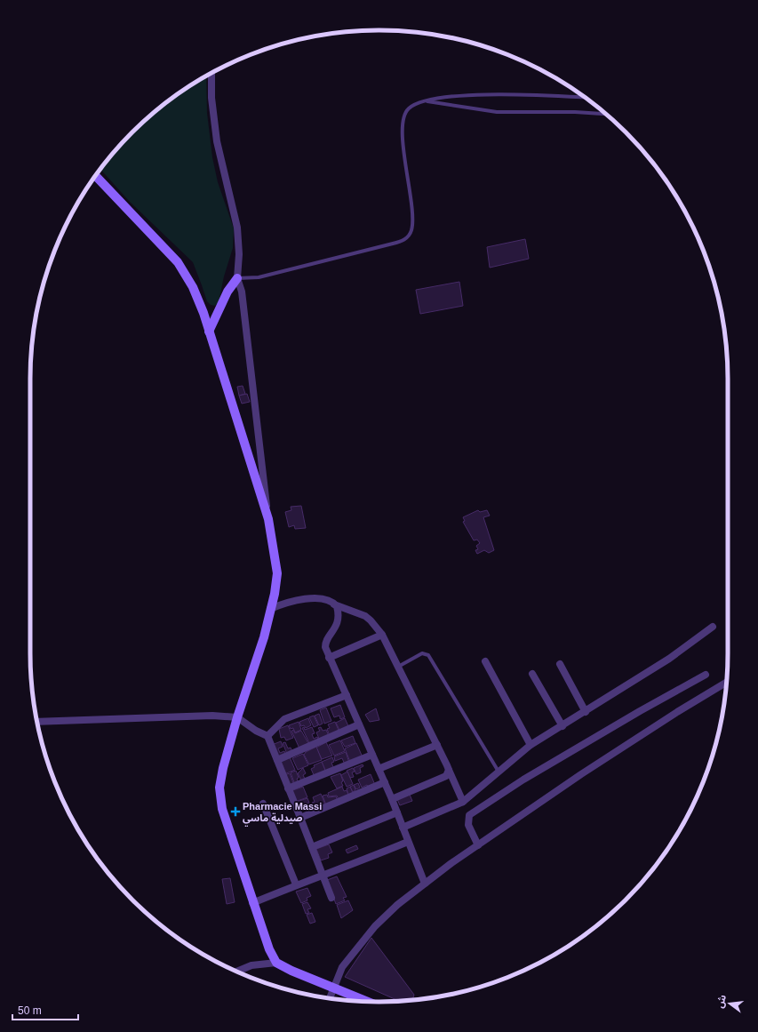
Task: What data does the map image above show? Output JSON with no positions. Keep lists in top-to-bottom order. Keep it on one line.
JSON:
{"places":{"health":["Pharmacie Massi صيدلية ماسي"]},"scale_bar":"50 m","north":"left"}
